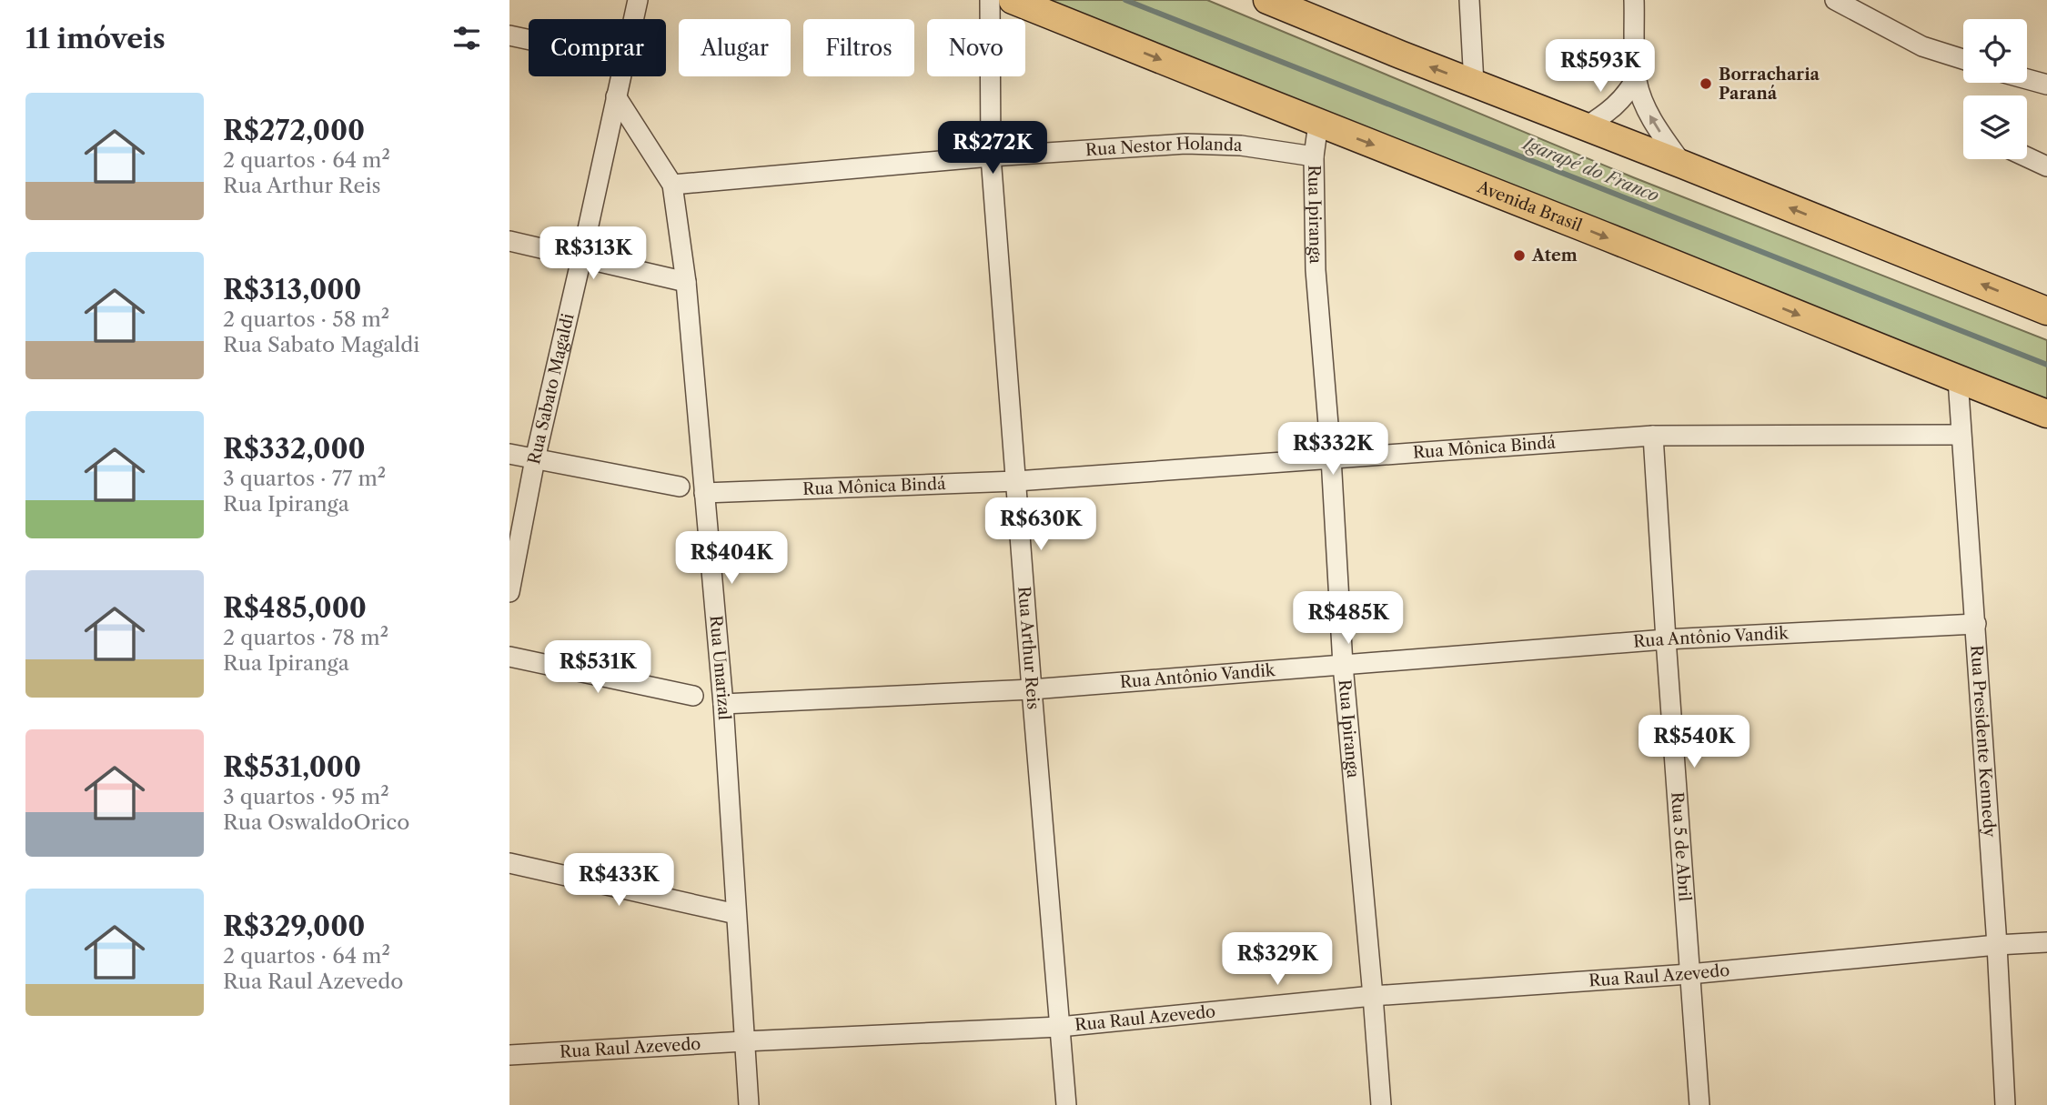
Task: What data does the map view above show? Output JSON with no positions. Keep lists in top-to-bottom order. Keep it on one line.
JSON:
{"streets":{"highway":["Avenida Brasil"],"street":["Rua Nestor Holanda","Rua Ipiranga","Rua Sabato Magaldi","Rua Mônica Bindá","Rua Antônio Vandik","Rua Arthur Reis","Rua Umarizal","Rua Presidente Kennedy","Rua 5 de Abril","Rua Raul Azevedo"]},"crossings":[["Rua Nestor Holanda","Rua Ipiranga"],["Rua Nestor Holanda","Rua Arthur Reis"],["Rua Nestor Holanda","Rua Umarizal"],["Avenida Brasil","Rua Ipiranga"],["Avenida Brasil","Rua Presidente Kennedy"],["Rua Ipiranga","Rua Mônica Bindá"],["Rua Ipiranga","Rua Antônio Vandik"],["Rua Ipiranga","Rua Raul Azevedo"],["Rua Sabato Magaldi","Rua Umarizal"],["Rua Mônica Bindá","Rua Arthur Reis"],["Rua Mônica Bindá","Rua Umarizal"],["Rua Mônica Bindá","Rua Presidente Kennedy"],["Rua Mônica Bindá","Rua 5 de Abril"],["Rua Antônio Vandik","Rua Arthur Reis"],["Rua Antônio Vandik","Rua Umarizal"],["Rua Antônio Vandik","Rua Presidente Kennedy"],["Rua Antônio Vandik","Rua 5 de Abril"],["Rua Arthur Reis","Rua Raul Azevedo"],["Rua Umarizal","Rua Raul Azevedo"],["Rua Presidente Kennedy","Rua Raul Azevedo"],["Rua 5 de Abril","Rua Raul Azevedo"]],"water":["Igarapé do Franco"],"places":["Borracharia Paraná","Atem"],"page":{"heading":"11 imóveis","chip":["Comprar","Alugar","Filtros","Novo"],"price":["R$593K","R$272K","R$313K","R$332K","R$630K","R$404K","R$485K","R$531K","R$540K","R$433K","R$329K"],"list":[{"name":"R$272,000","note":"2 quartos · 64 m² · Rua Arthur Reis"},{"name":"R$313,000","note":"2 quartos · 58 m² · Rua Sabato Magaldi"},{"name":"R$332,000","note":"3 quartos · 77 m² · Rua Ipiranga"},{"name":"R$485,000","note":"2 quartos · 78 m² · Rua Ipiranga"},{"name":"R$531,000","note":"3 quartos · 95 m² · Rua OswaldoOrico"},{"name":"R$329,000","note":"2 quartos · 64 m² · Rua Raul Azevedo"}]}}
